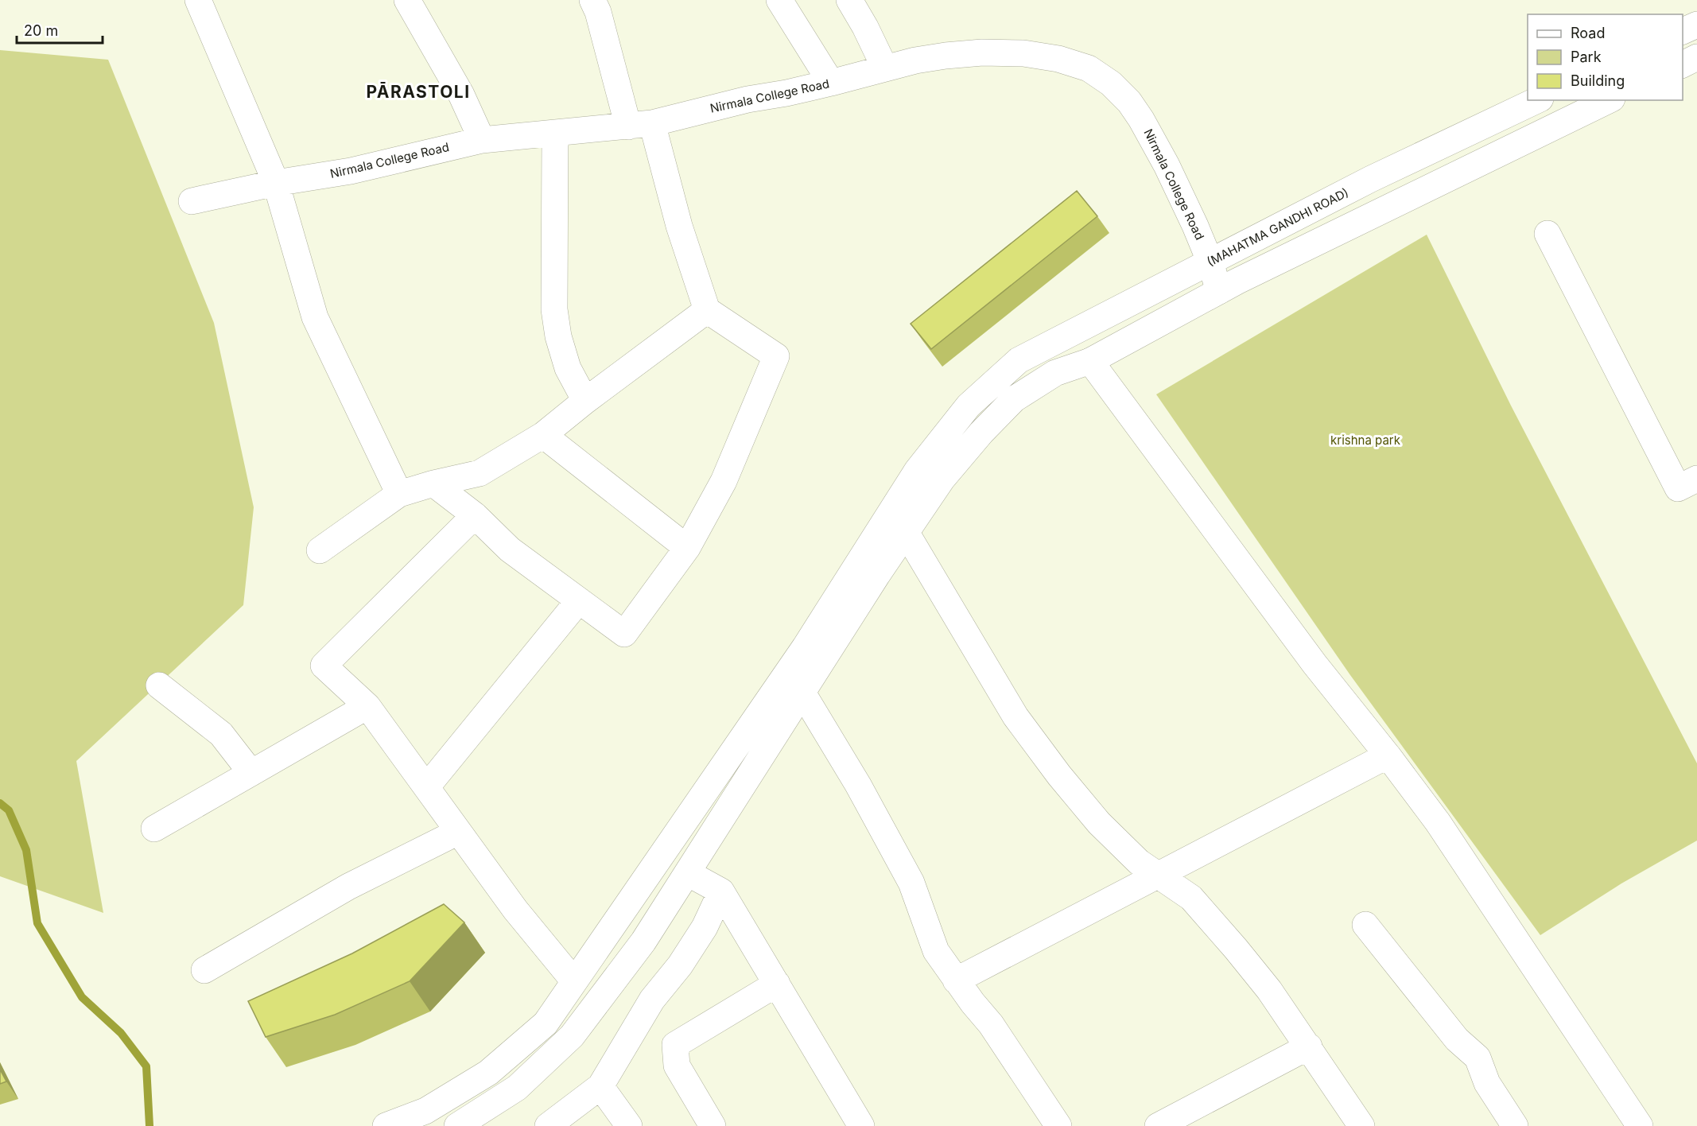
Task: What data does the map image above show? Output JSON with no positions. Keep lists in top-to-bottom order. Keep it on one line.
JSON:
{"streets":{"street":["Nirmala College Road","(MAHATMA GANDHI ROAD)"]},"crossings":[["Nirmala College Road","(MAHATMA GANDHI ROAD)"]],"districts":["PĀRASTOLI"],"parks":["krishna park"],"legend":["Road","Park","Building"],"scale_bar":"20 m"}
